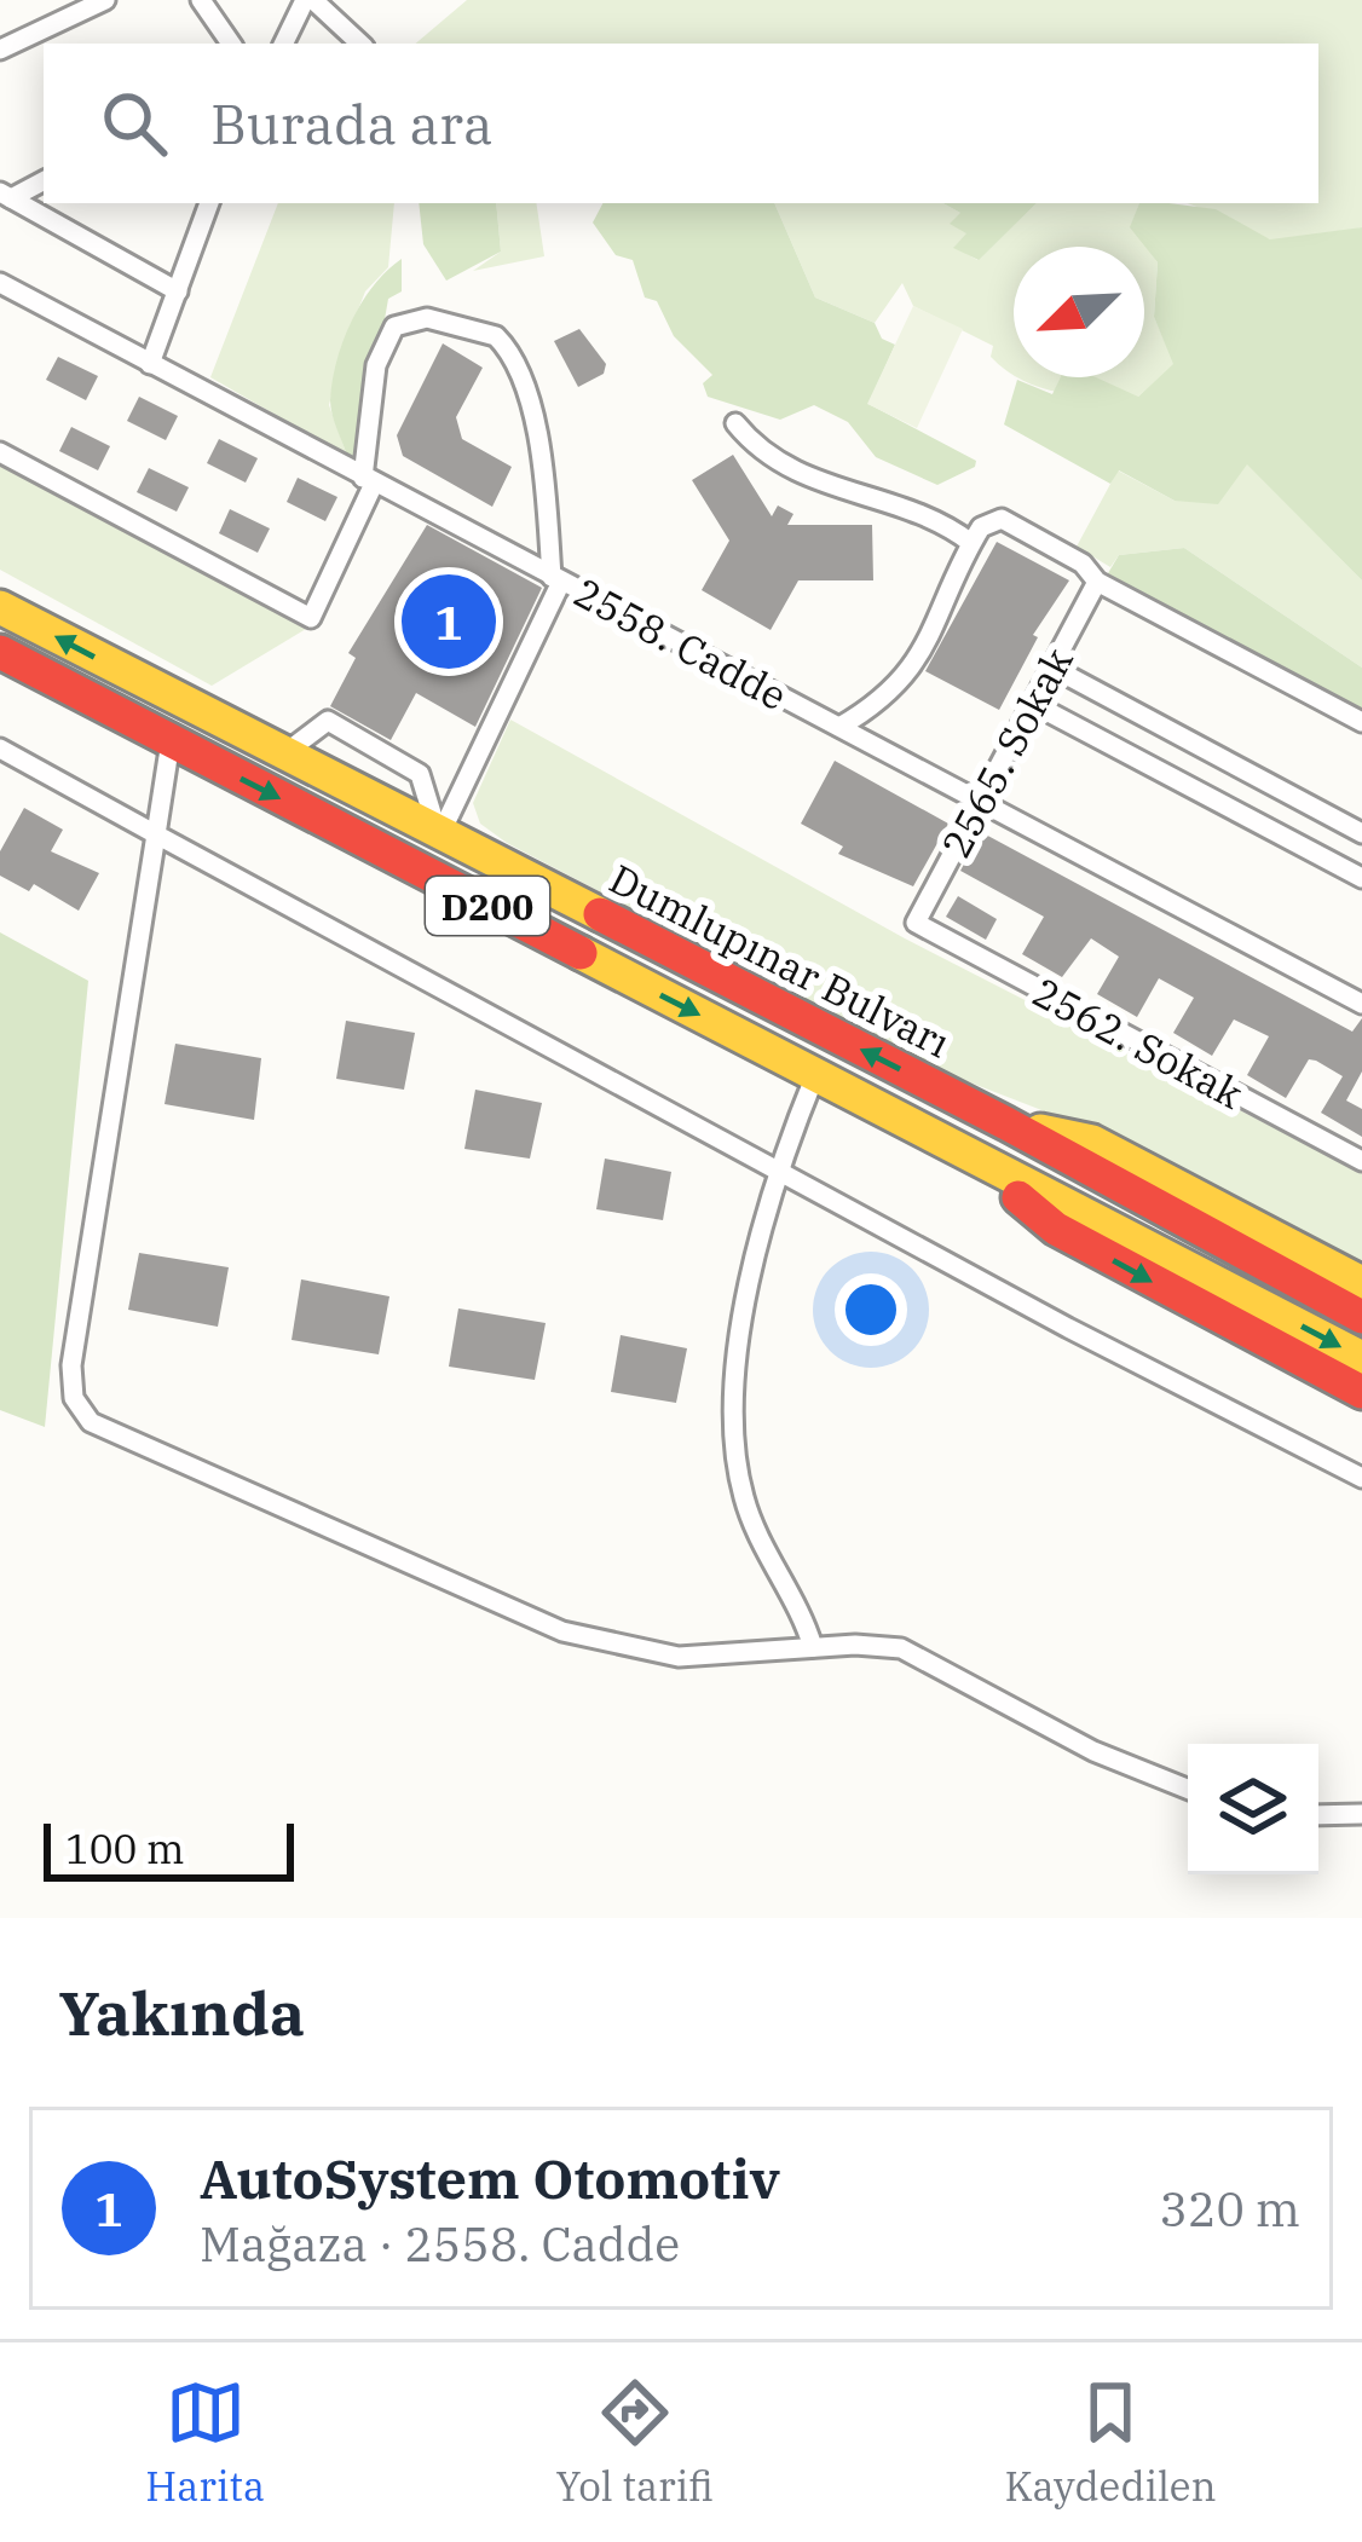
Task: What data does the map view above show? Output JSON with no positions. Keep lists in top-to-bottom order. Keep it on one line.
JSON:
{"streets":{"highway":["D200","Dumlupınar Bulvarı"],"street":["2558. Cadde","2565. Sokak","2562. Sokak"]},"crossings":[["2558. Cadde","2565. Sokak"],["2565. Sokak","2562. Sokak"]],"scale_bar":"100 m","north":"bottom left","page":{"search":"Burada ara","pins":"1","scale":"100 m","heading":"Yakında","list":[{"mark":"1","name":"AutoSystem Otomotiv","note":"Mağaza · 2558. Cadde","value":"320 m"}],"nav":["Harita","Yol tarifi","Kaydedilen"]}}
